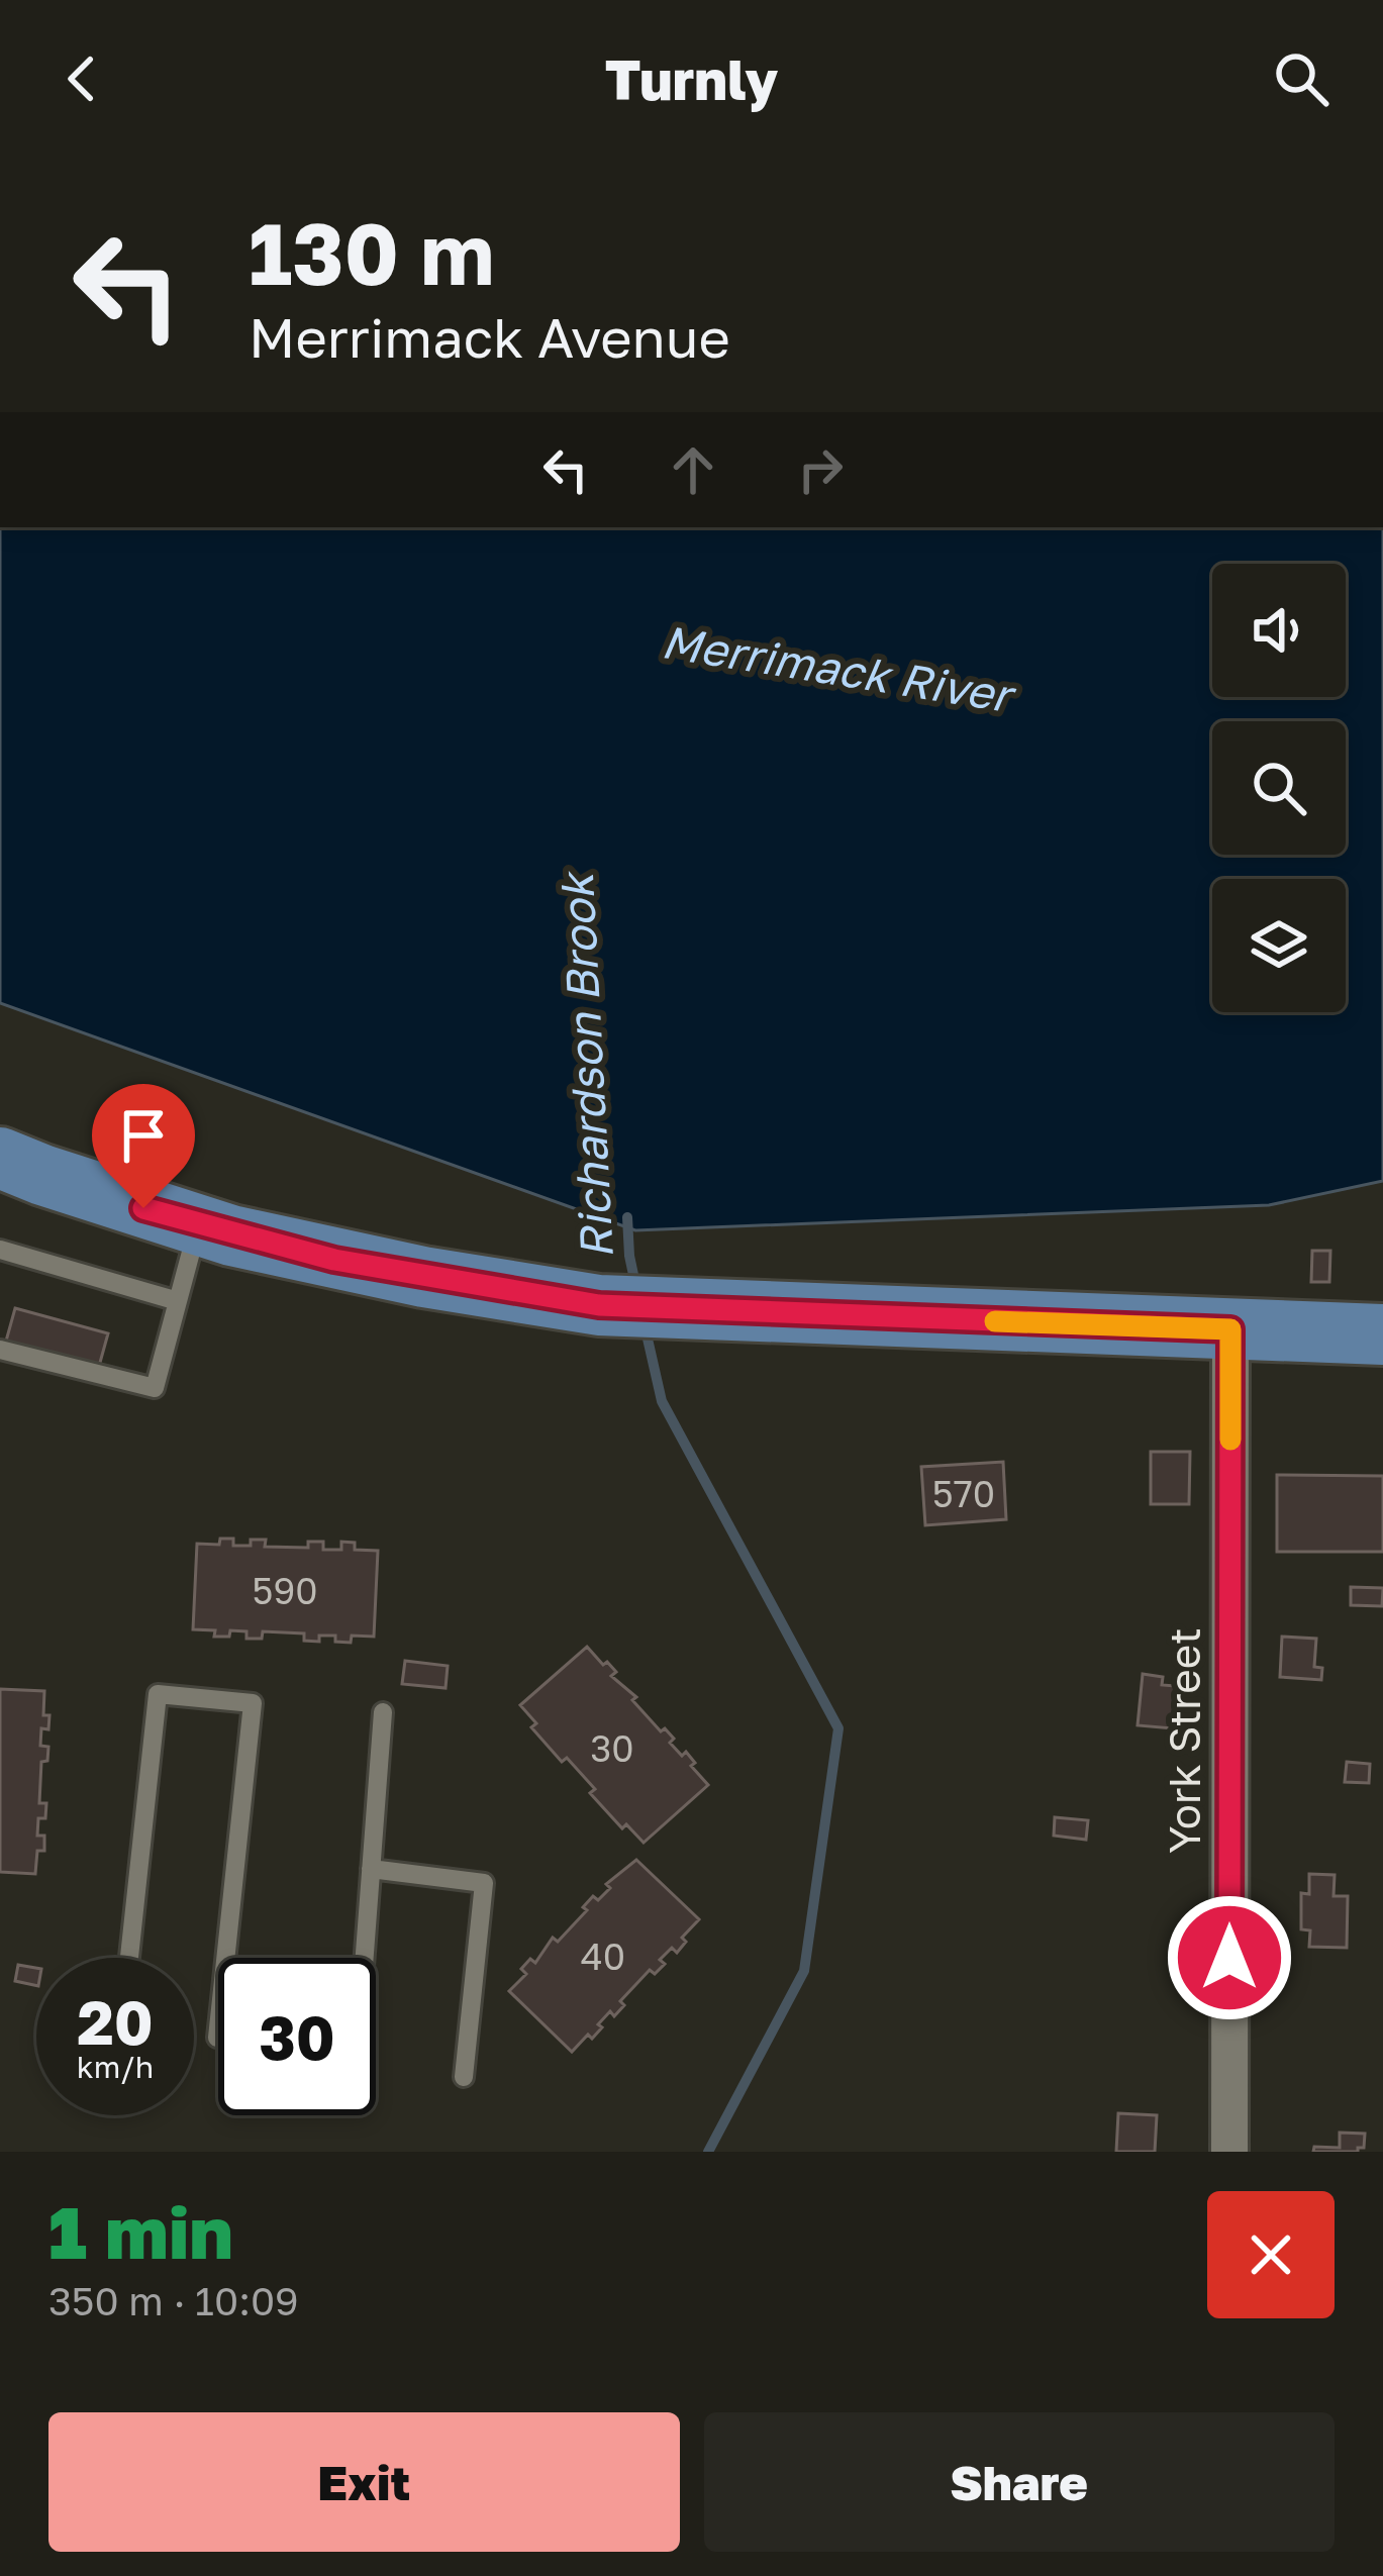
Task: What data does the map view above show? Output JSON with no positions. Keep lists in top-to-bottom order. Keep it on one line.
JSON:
{"streets":{"street":["York Street"]},"water":["Merrimack River","Richardson Brook"],"house_numbers":["570","590","30","40"],"page":{"header":"Turnly","turn":["130 m","Merrimack Avenue"],"speed":"20 km/h","limit":"30","heading":["1 min","350 m · 10:09"],"buttons":["Exit","Share"]}}
